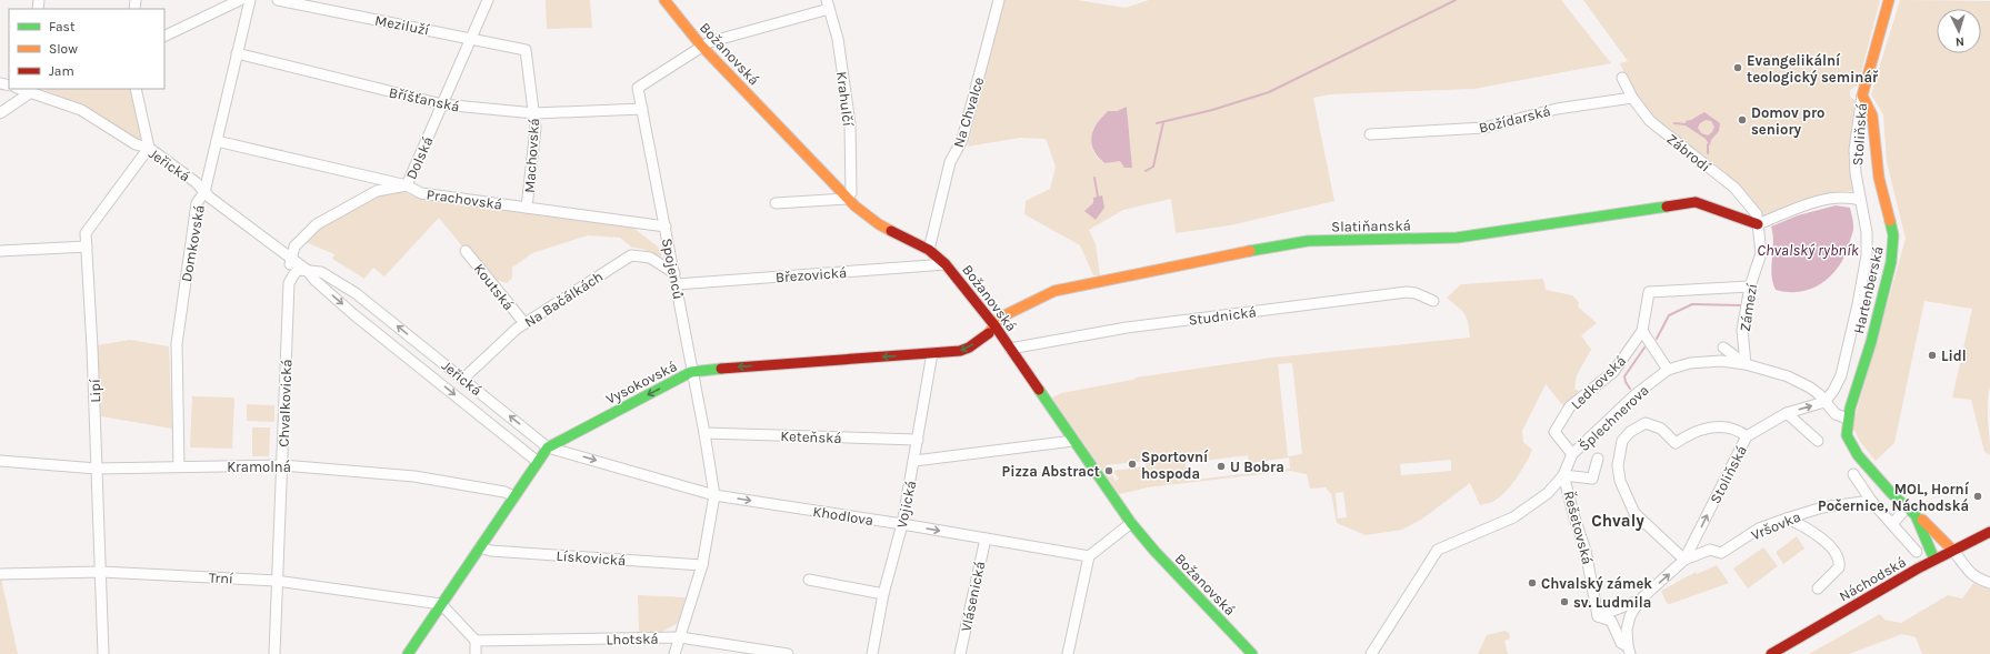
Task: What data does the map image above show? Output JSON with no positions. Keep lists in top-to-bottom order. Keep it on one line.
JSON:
{"streets":{"street":["Meziluží","Božanovská","Bříšťanská","Krahulčí","Na Chvalce","Božídarská","Stoliňská","Zábrodí","Machovská","Dolská","Jeřická","Prachovská","Slatiňanská","Domkovská","Spojenců","Březovická","Koutská","Hartenberská","Na Bačálkách","Zámezí","Studnická","Vysokovská","Ledkovská","Lipí","Chvalkovická","Šplechnerova","Keteňská","Kramolná","Vojická","Khodlova","Vršovka","Řešetovská","Lískovická","Trní","Náchodská","Vlásenická","Lhotská"]},"crossings":[["Meziluží","Machovská"],["Meziluží","Dolská"],["Božanovská","Krahulčí"],["Božanovská","Na Chvalce"],["Božanovská","Slatiňanská"],["Božanovská","Spojenců"],["Božanovská","Březovická"],["Božanovská","Studnická"],["Božanovská","Vysokovská"],["Bříšťanská","Machovská"],["Bříšťanská","Dolská"],["Bříšťanská","Domkovská"],["Bříšťanská","Spojenců"],["Krahulčí","Spojenců"],["Božídarská","Zábrodí"],["Stoliňská","Hartenberská"],["Stoliňská","Šplechnerova"],["Stoliňská","Vršovka"],["Stoliňská","Řešetovská"],["Zábrodí","Slatiňanská"],["Zábrodí","Zámezí"],["Machovská","Prachovská"],["Dolská","Jeřická"],["Dolská","Prachovská"],["Dolská","Chvalkovická"],["Jeřická","Domkovská"],["Jeřická","Na Bačálkách"],["Jeřická","Vysokovská"],["Jeřická","Lipí"],["Jeřická","Khodlova"],["Prachovská","Domkovská"],["Prachovská","Spojenců"],["Slatiňanská","Zámezí"],["Slatiňanská","Vysokovská"],["Domkovská","Kramolná"],["Spojenců","Březovická"],["Spojenců","Na Bačálkách"],["Spojenců","Vysokovská"],["Spojenců","Keteňská"],["Spojenců","Khodlova"],["Spojenců","Lískovická"],["Spojenců","Lhotská"],["Koutská","Na Bačálkách"],["Hartenberská","Šplechnerova"],["Hartenberská","Náchodská"],["Zámezí","Ledkovská"],["Zámezí","Šplechnerova"],["Vysokovská","Kramolná"],["Vysokovská","Vojická"],["Vysokovská","Khodlova"],["Vysokovská","Lískovická"],["Vysokovská","Trní"],["Ledkovská","Šplechnerova"],["Lipí","Kramolná"],["Lipí","Trní"],["Chvalkovická","Kramolná"],["Chvalkovická","Trní"],["Šplechnerova","Řešetovská"],["Keteňská","Vojická"],["Vojická","Khodlova"],["Khodlova","Vlásenická"]],"one_way":["Vysokovská"],"districts":["Chvaly"],"water":["Chvalský rybník"],"places":["Evangelikální teologický seminář","Domov pro seniory","Lidl","Sportovní hospoda","U Bobra","Pizza Abstract","MOL, Horní Počernice, Náchodská","Chvalský zámek","sv. Ludmila"],"legend":["Fast","Slow","Jam"],"north":"bottom"}
